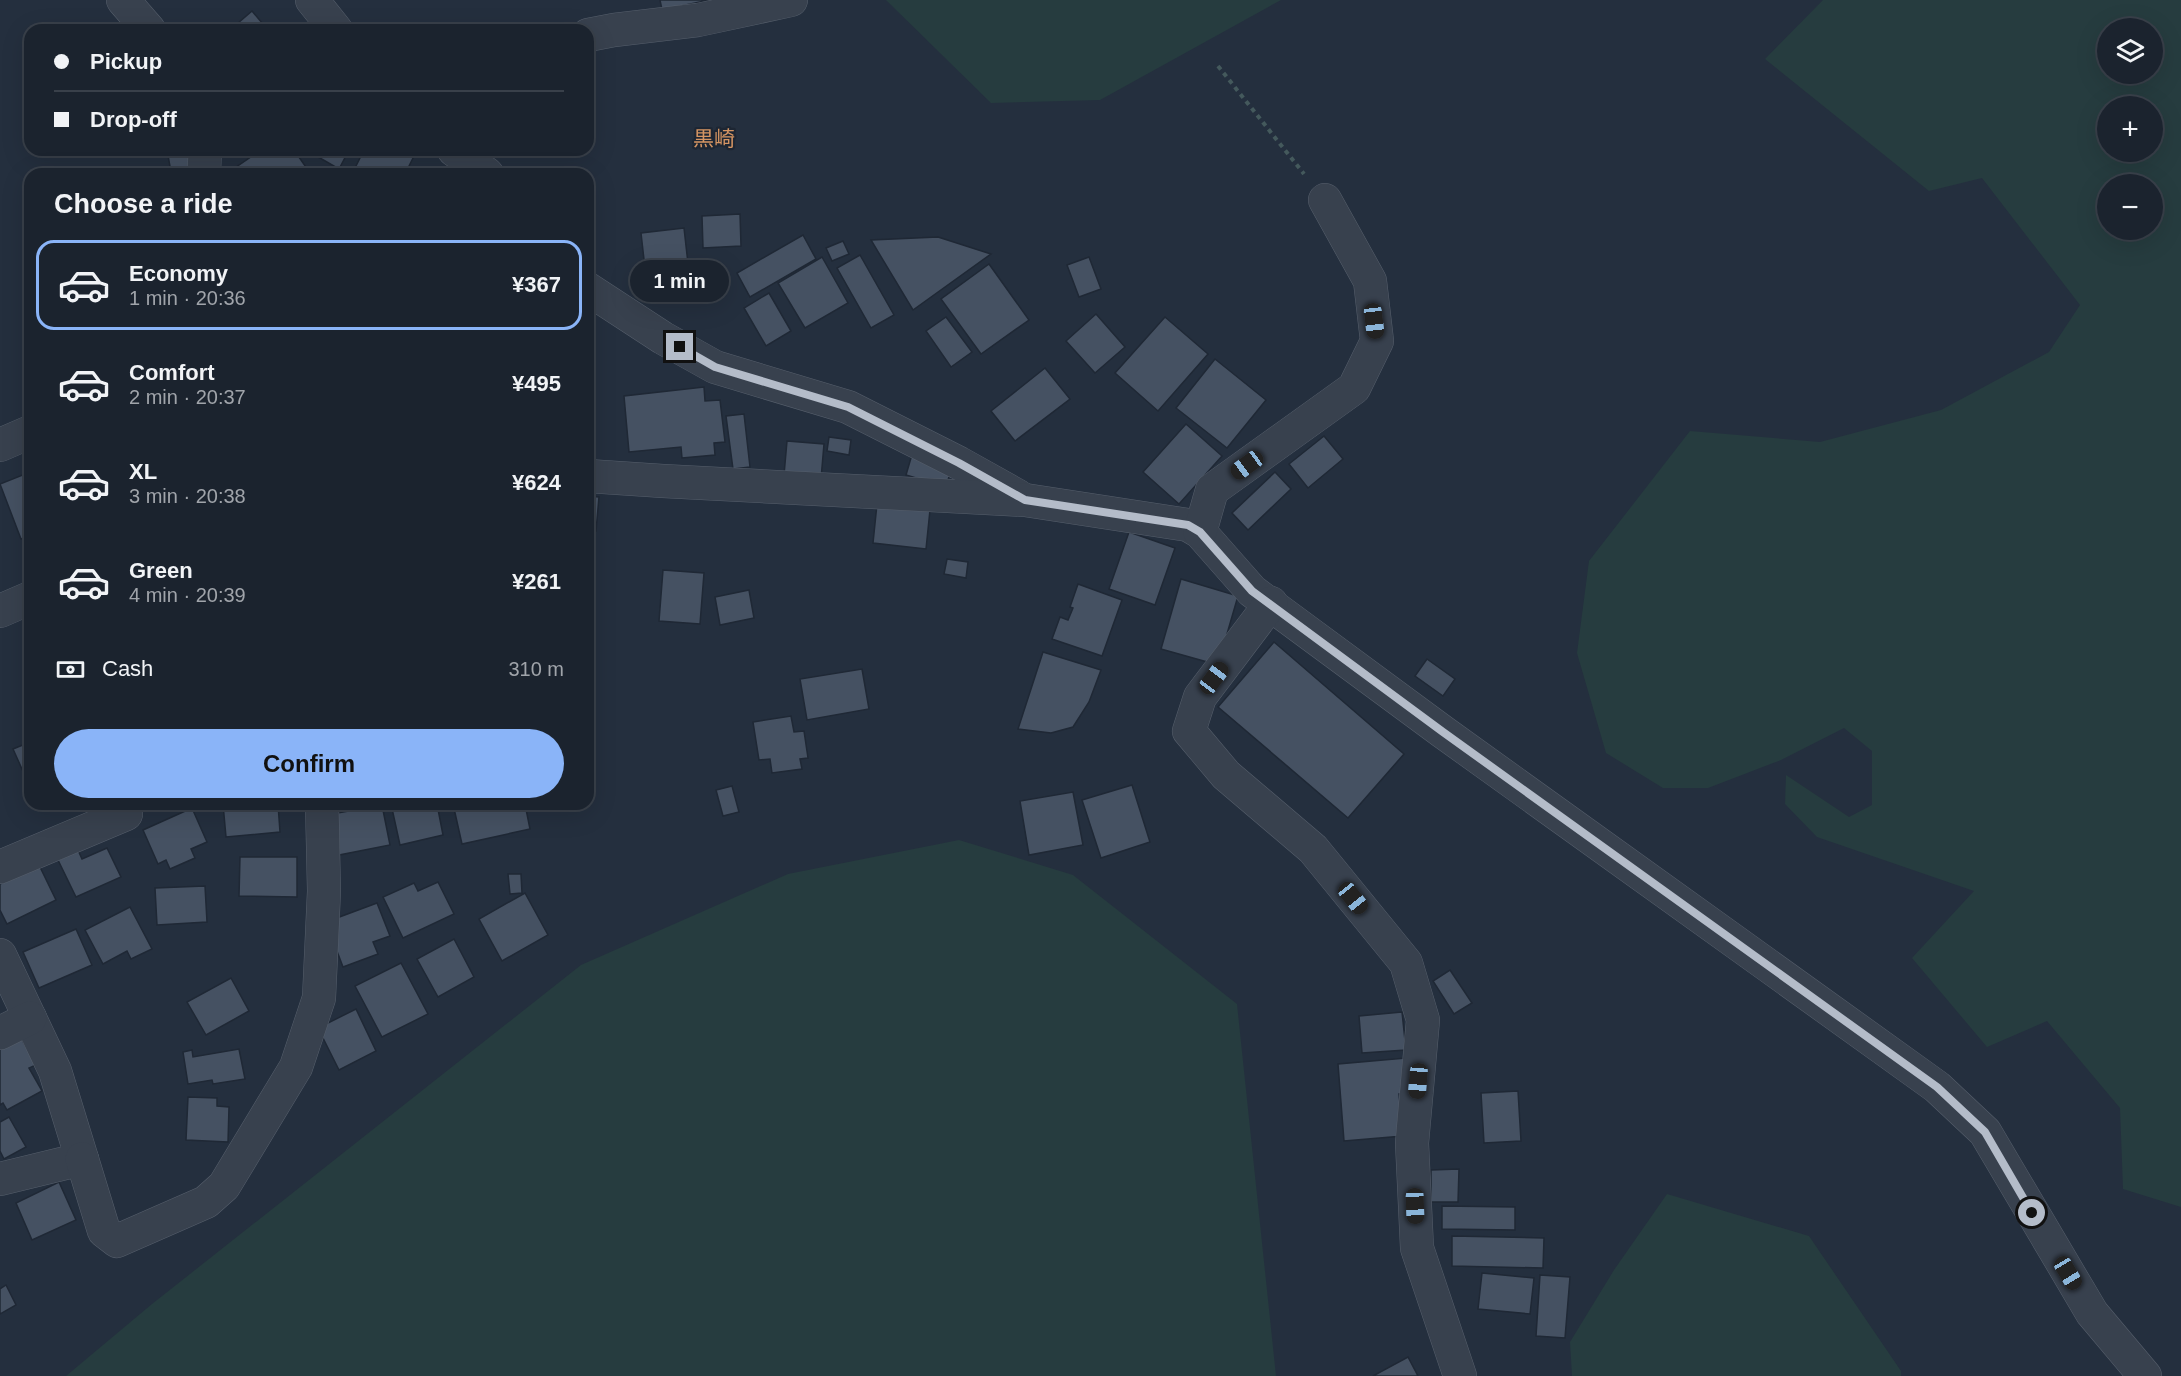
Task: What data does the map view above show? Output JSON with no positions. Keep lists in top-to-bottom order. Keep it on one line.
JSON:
{"districts":["黒崎"],"page":{"map_buttons":["+","−"],"banner":["Pickup","Drop-off"],"heading":"Choose a ride","list":[{"name":"Economy","note":"1 min · 20:36","value":"¥367"},{"name":"Comfort","note":"2 min · 20:37","value":"¥495"},{"name":"XL","note":"3 min · 20:38","value":"¥624"},{"name":"Green","note":"4 min · 20:39","value":"¥261"}],"bubble":"1 min","pay":["Cash","310 m"],"buttons":"Confirm"}}
